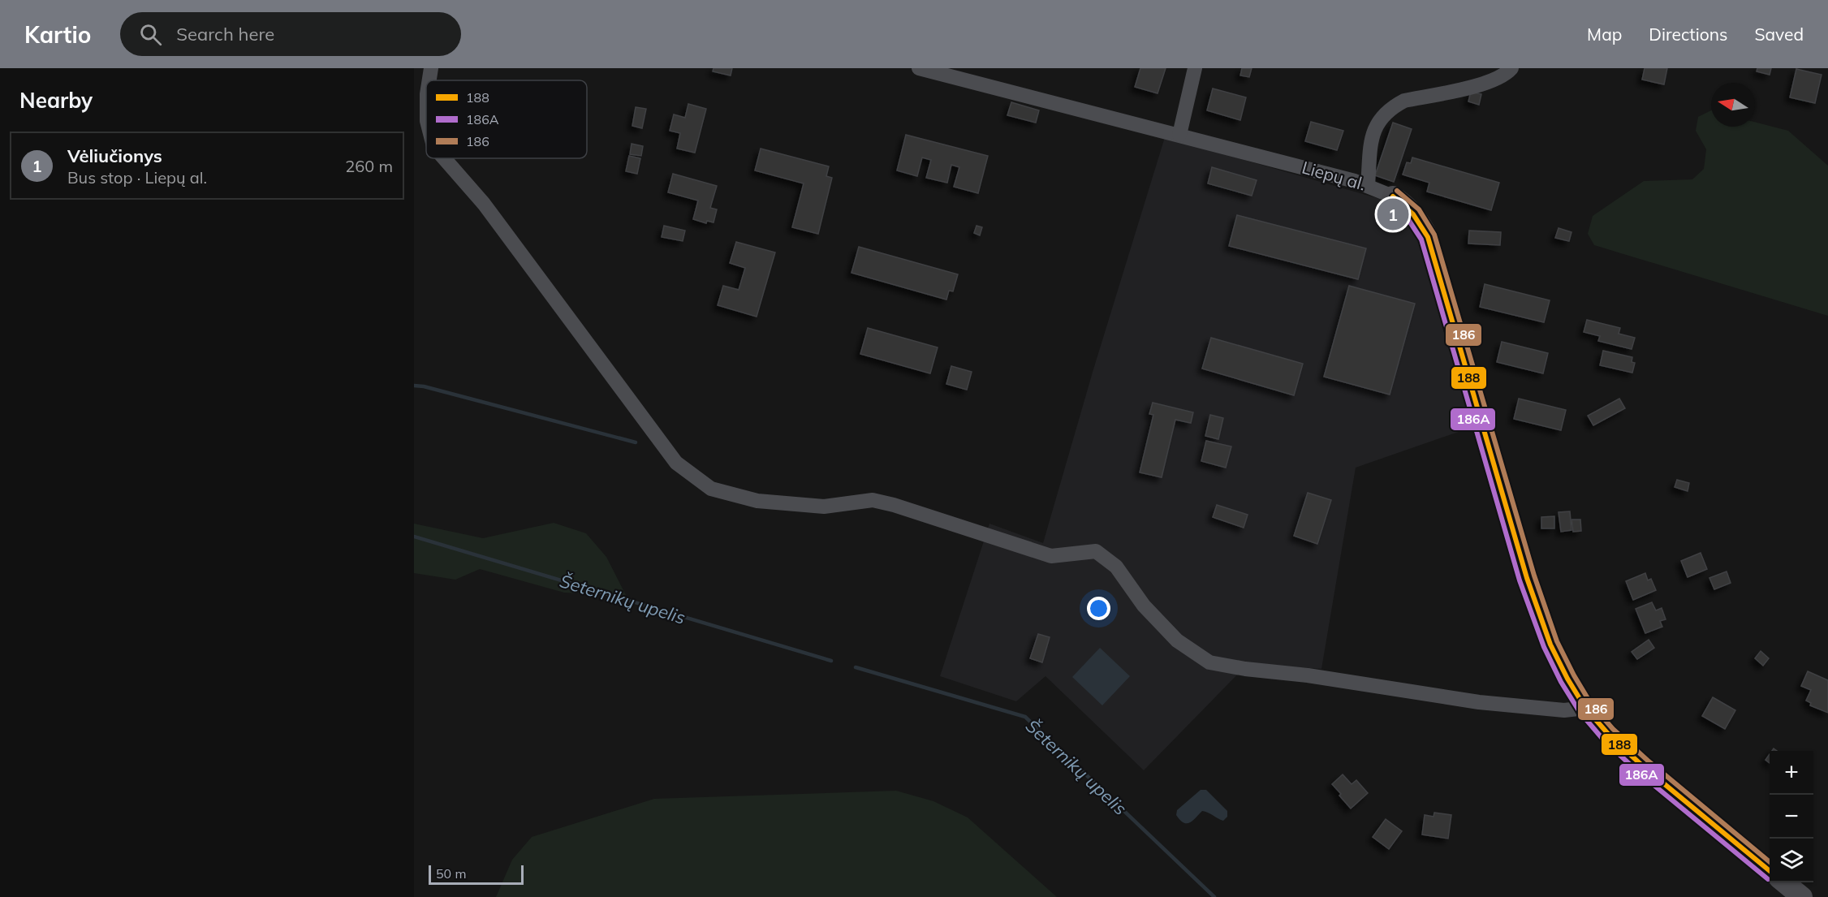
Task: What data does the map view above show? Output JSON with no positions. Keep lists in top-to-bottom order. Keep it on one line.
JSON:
{"streets":{"main road":["Liepų al."]},"water":["Šeternikų upelis"],"lines":["transit line 186","transit line 188","transit line 186A"],"legend":["188","186A","186"],"scale_bar":"50 m","north":"left","page":{"header":"Kartio","search":"Search here","nav":["Map","Directions","Saved"],"heading":"Nearby","list":[{"mark":"1","name":"Vėliučionys","note":"Bus stop · Liepų al.","value":"260 m"}],"pins":"1","map_buttons":["+","−"],"scale":"50 m"}}
